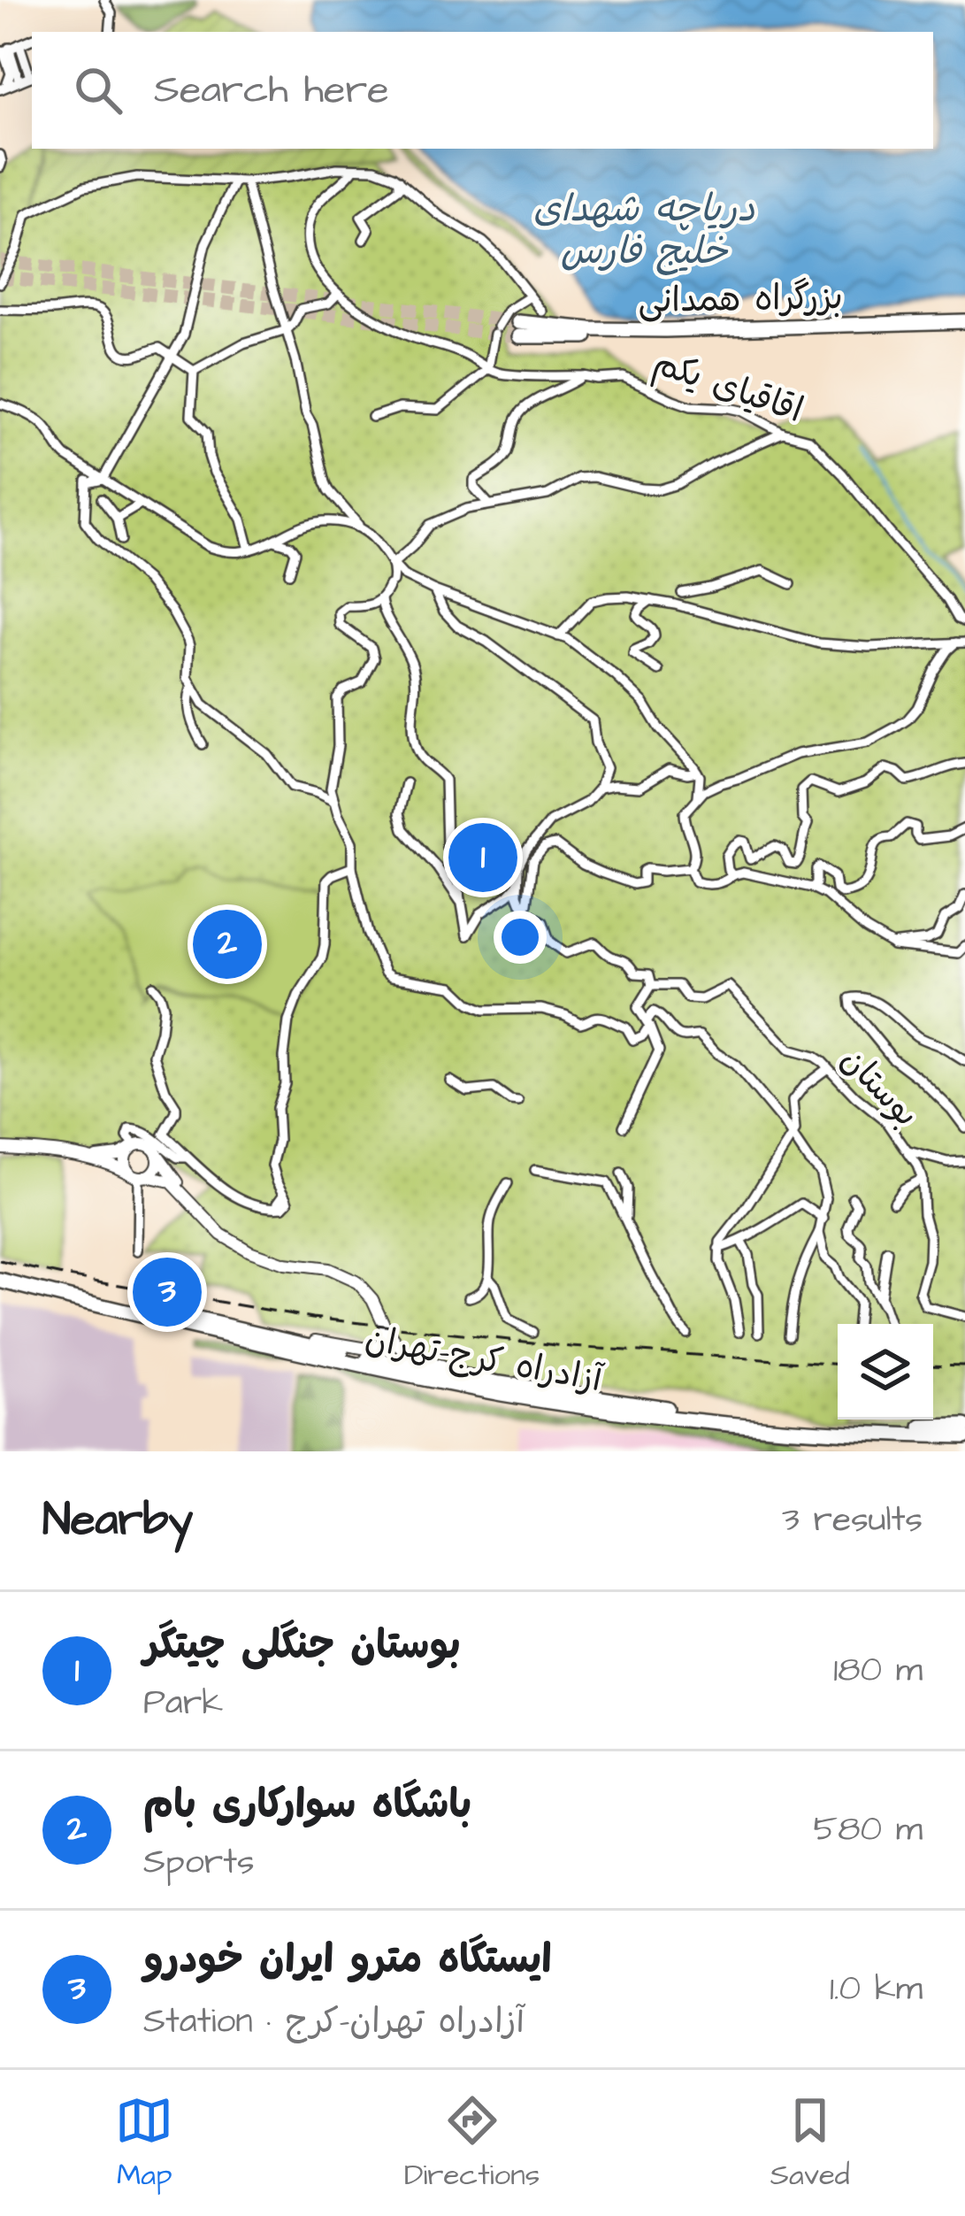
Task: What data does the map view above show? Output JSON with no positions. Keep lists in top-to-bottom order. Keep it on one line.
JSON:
{"streets":{"highway":["بزرگراه همدانی","آزادراه کرج-تهران"],"street":["اقاقیای یکم","بوستان"]},"water":["دریاچه شهدای خلیج فارس"],"page":{"search":"Search here","pins":["1","2","3"],"heading":["Nearby","3 results"],"list":[{"mark":"1","name":"بوستان جنگلی چیتگر","note":"Park","value":"180 m"},{"mark":"2","name":"باشگاه سوارکاری بام","note":"Sports","value":"580 m"},{"mark":"3","name":"ایستگاه مترو ایران خودرو","note":"Station · آزادراه تهران-کرج","value":"1.0 km"}],"nav":["Map","Directions","Saved"]}}
